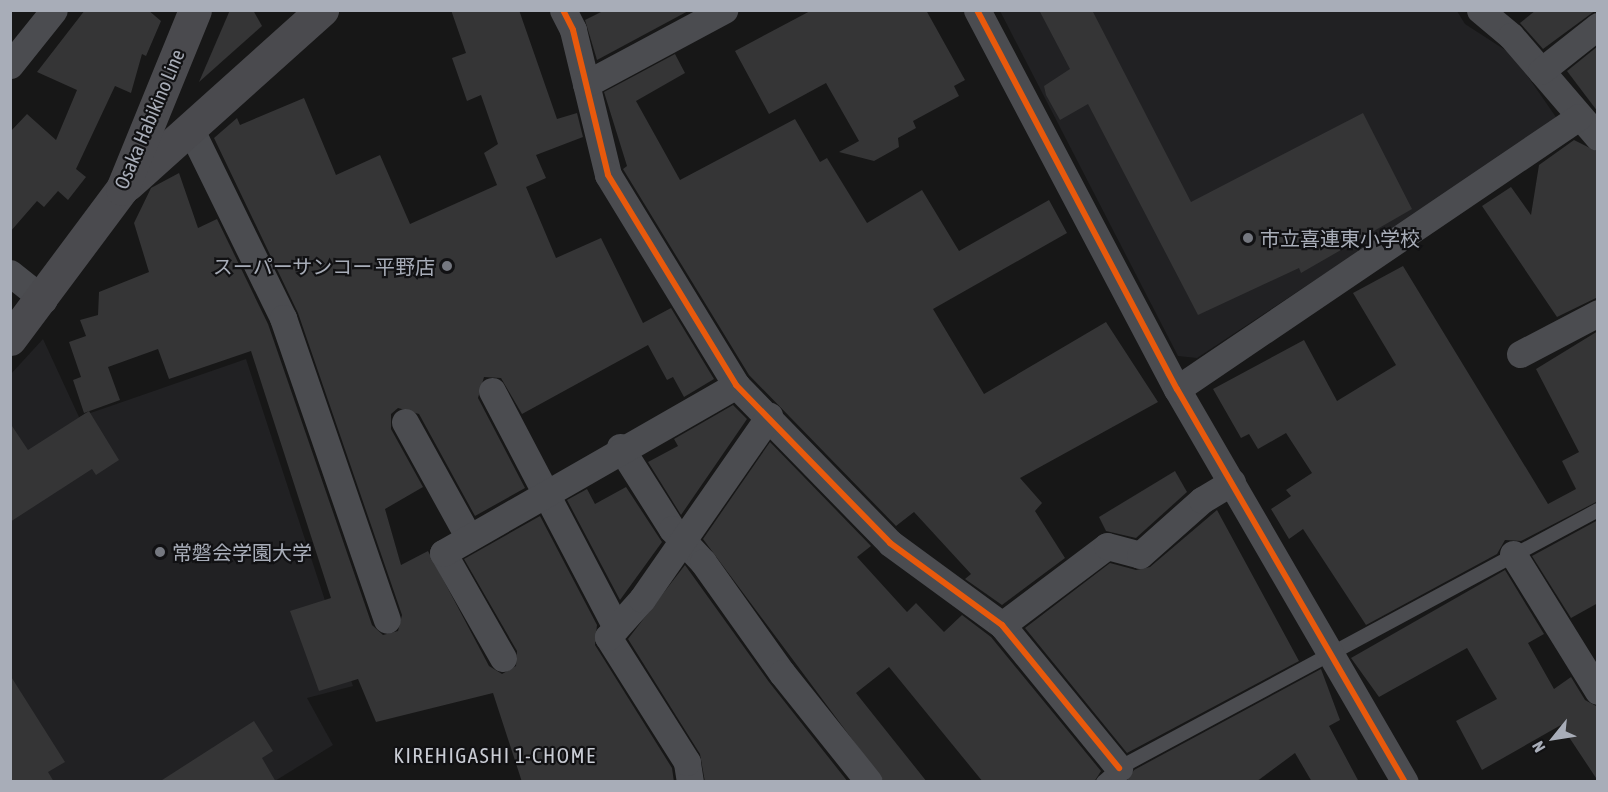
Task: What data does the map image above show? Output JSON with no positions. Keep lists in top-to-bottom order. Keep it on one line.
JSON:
{"streets":{"main road":["Osaka Habikino Line"]},"districts":["KIREHIGASHI 1-CHOME"],"places":["市立喜連東小学校","スーパーサンコー 平野店","常磐会学園大学"],"north":"bottom left"}
